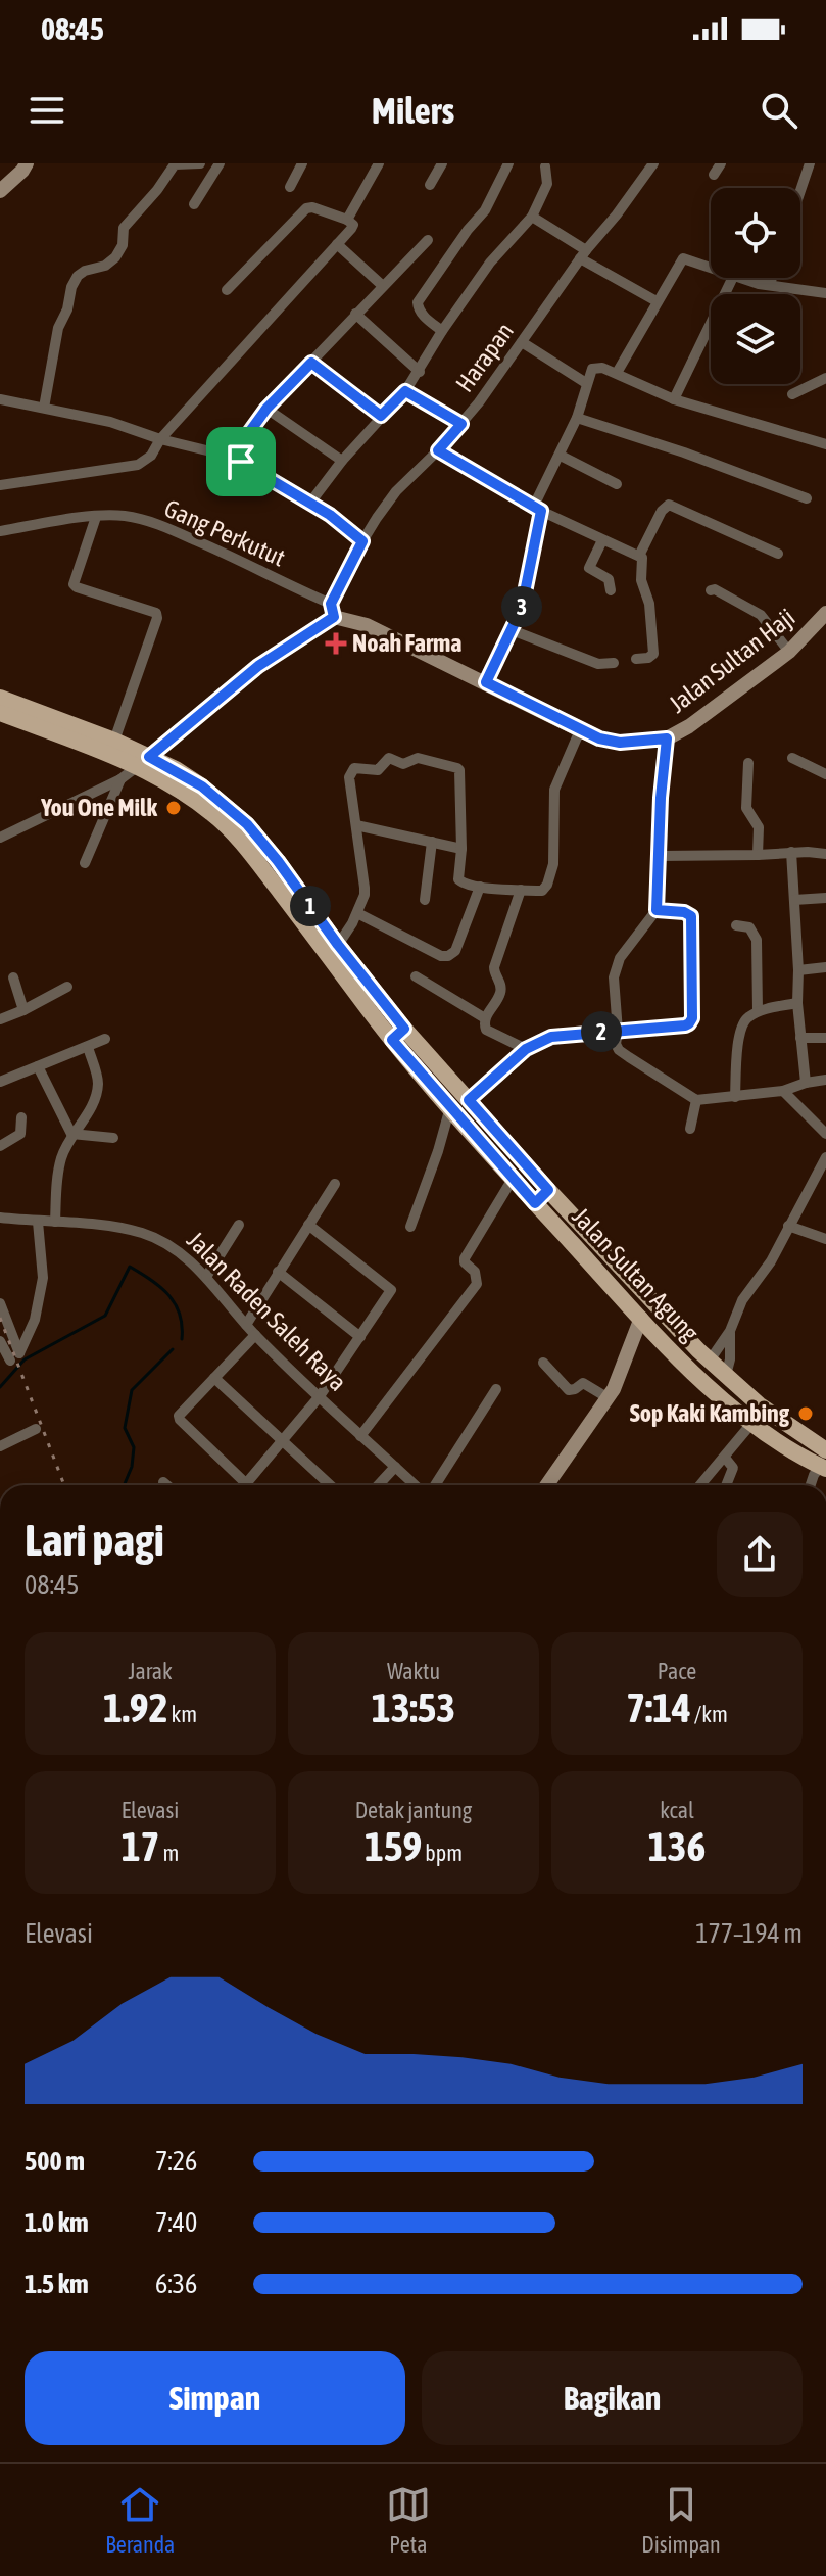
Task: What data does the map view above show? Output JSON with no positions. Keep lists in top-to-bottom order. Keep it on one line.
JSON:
{"streets":{"main road":["Jalan Sultan Agung"],"street":["Harapan","Gang Perkutut","Jalan Sultan Haji","Jalan Raden Saleh Raya"]},"crossings":[["Harapan","Gang Perkutut"],["Harapan","Jalan Sultan Haji"],["Gang Perkutut","Jalan Sultan Haji"]],"places":{"health":["Noah Farma"],"other":["You One Milk","Sop Kaki Kambing"]},"page":{"status":"08:45","header":"Milers","pins":["3","1","2"],"heading":["Lari pagi","08:45"],"stats":[["Jarak","1.92 km"],["Waktu","13:53"],["Pace","7:14 /km"],["Elevasi","17 m"],["Detak jantung","159 bpm"],["kcal","136"]],"chart":["Elevasi","177–194 m"],"list":[{"name":"500 m","note":"7:26"},{"name":"1.0 km","note":"7:40"},{"name":"1.5 km","note":"6:36"}],"buttons":["Simpan","Bagikan"],"tabs":["Beranda","Peta","Disimpan"]}}
